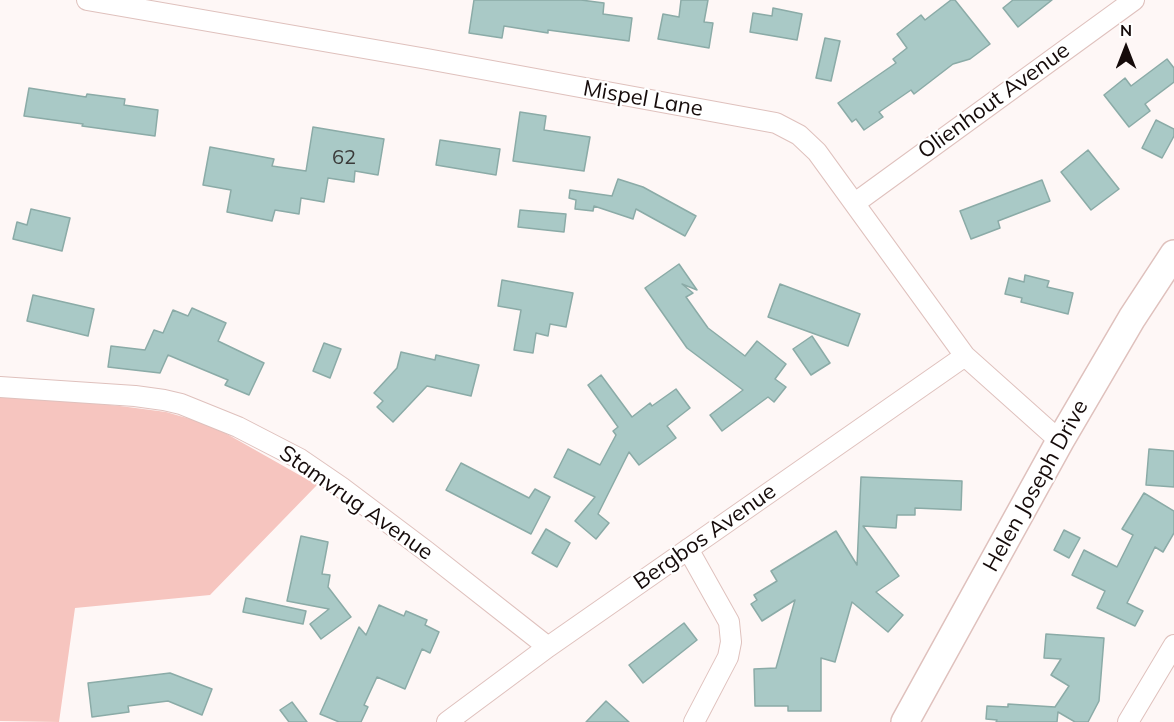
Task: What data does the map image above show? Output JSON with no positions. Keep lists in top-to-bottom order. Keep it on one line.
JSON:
{"streets":{"street":["Mispel Lane","Olienhout Avenue","Helen Joseph Drive","Stamvrug Avenue","Bergbos Avenue"]},"crossings":[["Mispel Lane","Olienhout Avenue"],["Mispel Lane","Helen Joseph Drive"],["Mispel Lane","Bergbos Avenue"],["Stamvrug Avenue","Bergbos Avenue"]],"house_numbers":["62"],"north":"top"}
